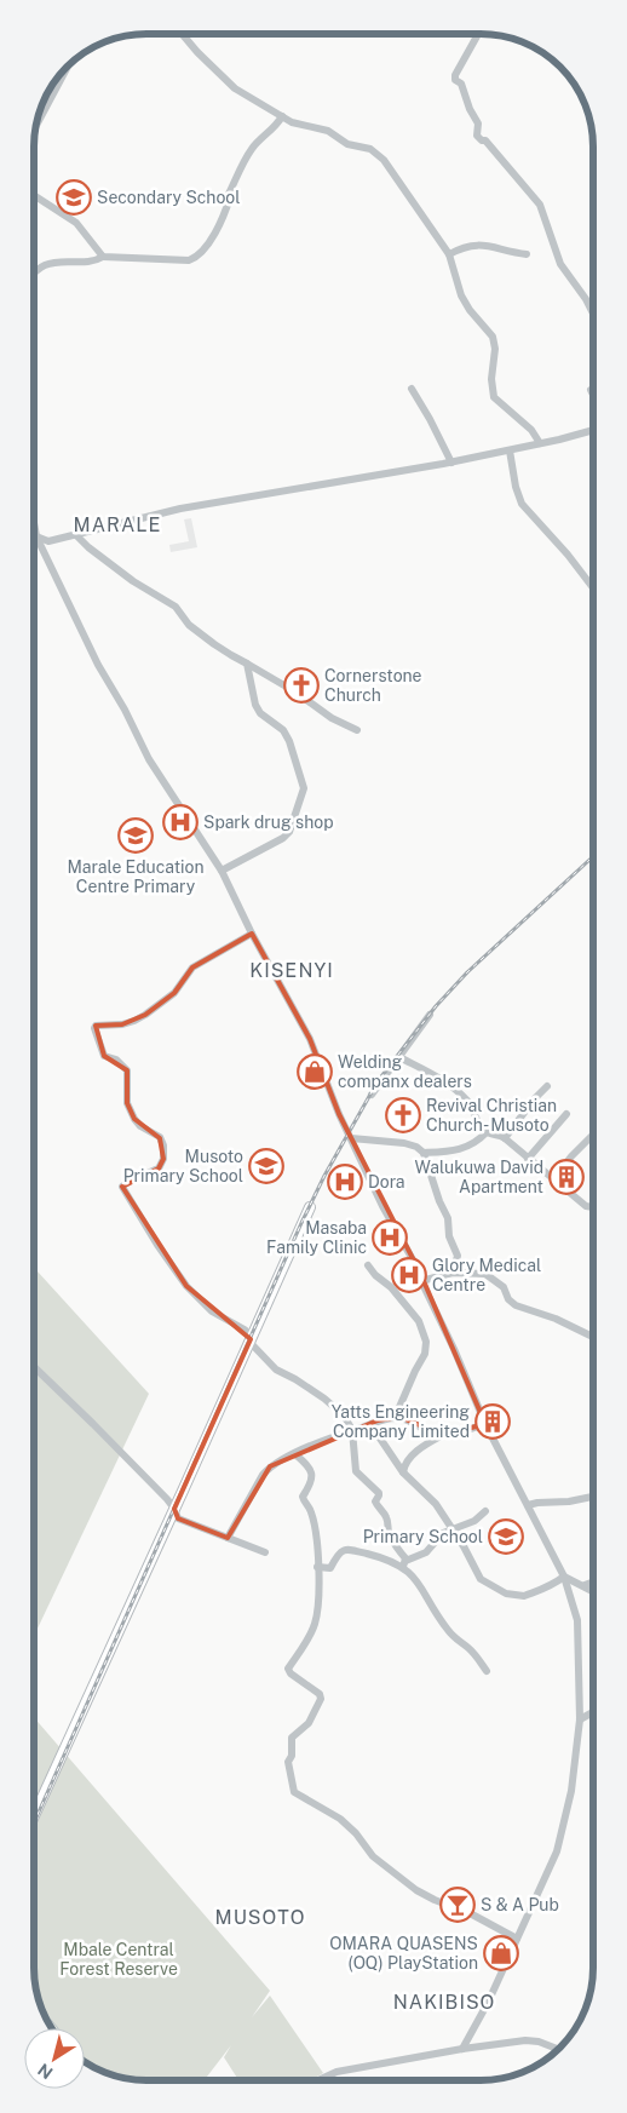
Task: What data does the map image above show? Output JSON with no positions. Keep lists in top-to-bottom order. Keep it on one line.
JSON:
{"districts":["MARALE","KISENYI","MUSOTO","NAKIBISO"],"parks":["Mbale Central Forest Reserve"],"places":{"school or university":["Secondary School","Marale Education Centre Primary","Musoto Primary School","Primary School"],"church":["Cornerstone Church","Revival Christian Church- Musoto"],"hospital":["Spark drug shop","Dora","Masaba Family Clinic","Glory Medical Centre"],"shop":["Welding companx dealers","OMARA QUASENS (OQ) PlayStation"],"building":["Walukuwa David Apartment","Yatts Engineering Company Limited"],"bar":["S & A Pub"]},"north":"bottom left"}
